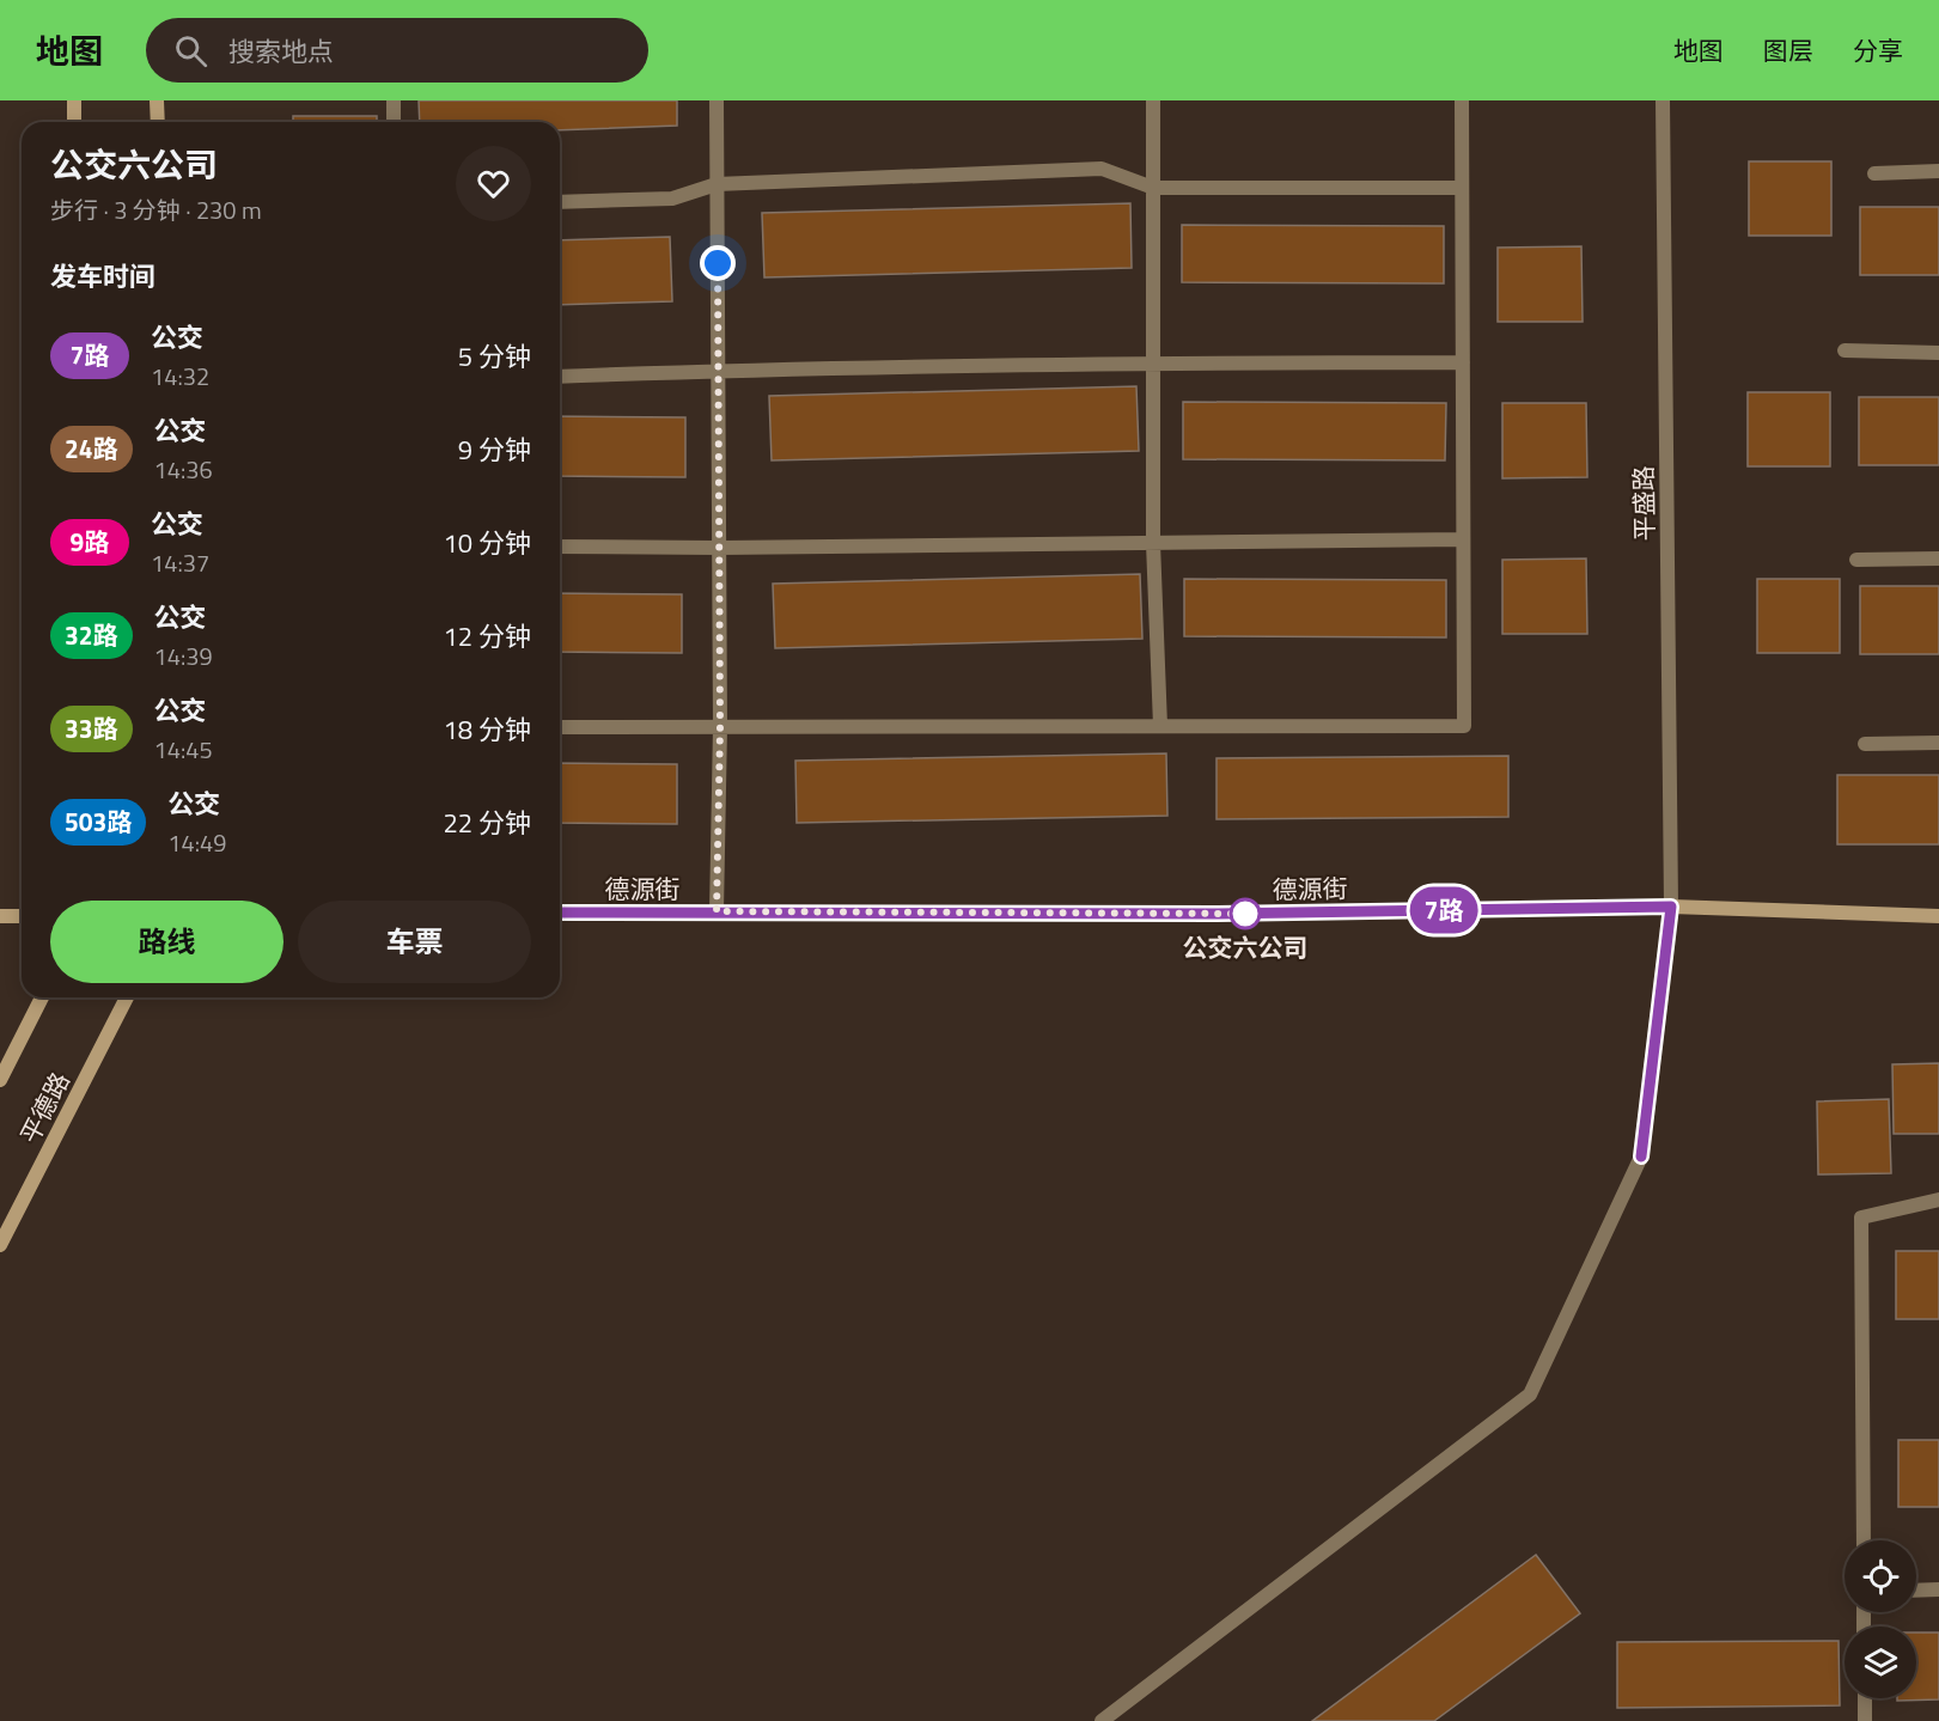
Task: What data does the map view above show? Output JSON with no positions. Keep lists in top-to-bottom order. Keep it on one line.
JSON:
{"streets":{"street":["平盛路","德源街","平德路"]},"crossings":[["平盛路","德源街"]],"places":["公交六公司"],"lines":["bus line 7路"],"page":{"header":"地图","search":"搜索地点","nav":["地图","图层","分享"],"on_map":"7路","heading":[["公交六公司","步行 · 3 分钟 · 230 m"],"发车时间"],"list":[{"mark":"7路","name":"公交","note":"14:32","value":"5 分钟"},{"mark":"24路","name":"公交","note":"14:36","value":"9 分钟"},{"mark":"9路","name":"公交","note":"14:37","value":"10 分钟"},{"mark":"32路","name":"公交","note":"14:39","value":"12 分钟"},{"mark":"33路","name":"公交","note":"14:45","value":"18 分钟"},{"mark":"503路","name":"公交","note":"14:49","value":"22 分钟"}],"buttons":["路线","车票"]}}
